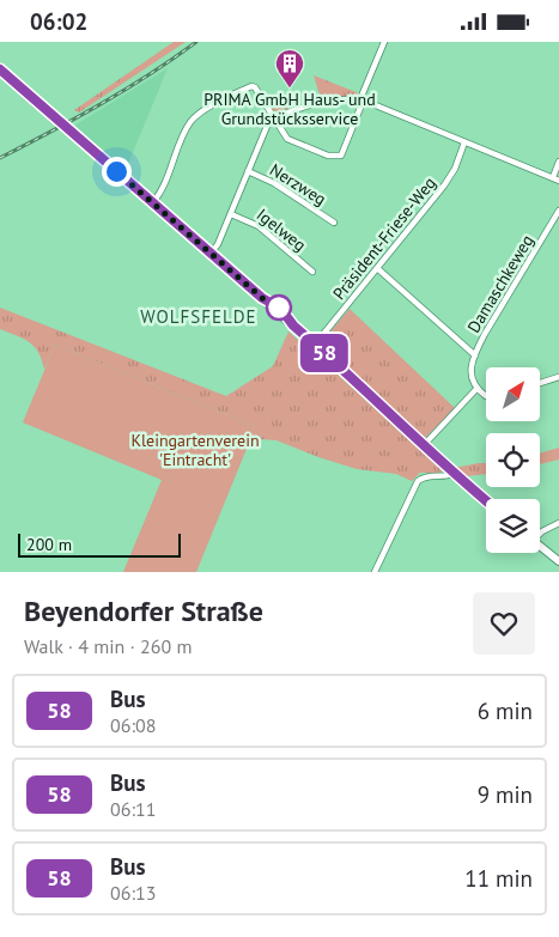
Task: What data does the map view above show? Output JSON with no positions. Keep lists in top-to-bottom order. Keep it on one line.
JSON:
{"streets":{"street":["Nerzweg","Igelweg","Präsident-Friese-Weg","Damaschkeweg"]},"districts":["WOLFSFELDE"],"parks":["Kleingartenverein 'Eintracht'"],"places":{"building":["PRIMA GmbH Haus- und Grundstücksservice"]},"lines":["bus line 58"],"scale_bar":"200 m","north":"top right","page":{"status":"06:02","on_map":"58","scale":"200 m","heading":["Beyendorfer Straße","Walk · 4 min · 260 m"],"list":[{"mark":"58","name":"Bus","note":"06:08","value":"6 min"},{"mark":"58","name":"Bus","note":"06:11","value":"9 min"},{"mark":"58","name":"Bus","note":"06:13","value":"11 min"}]}}
